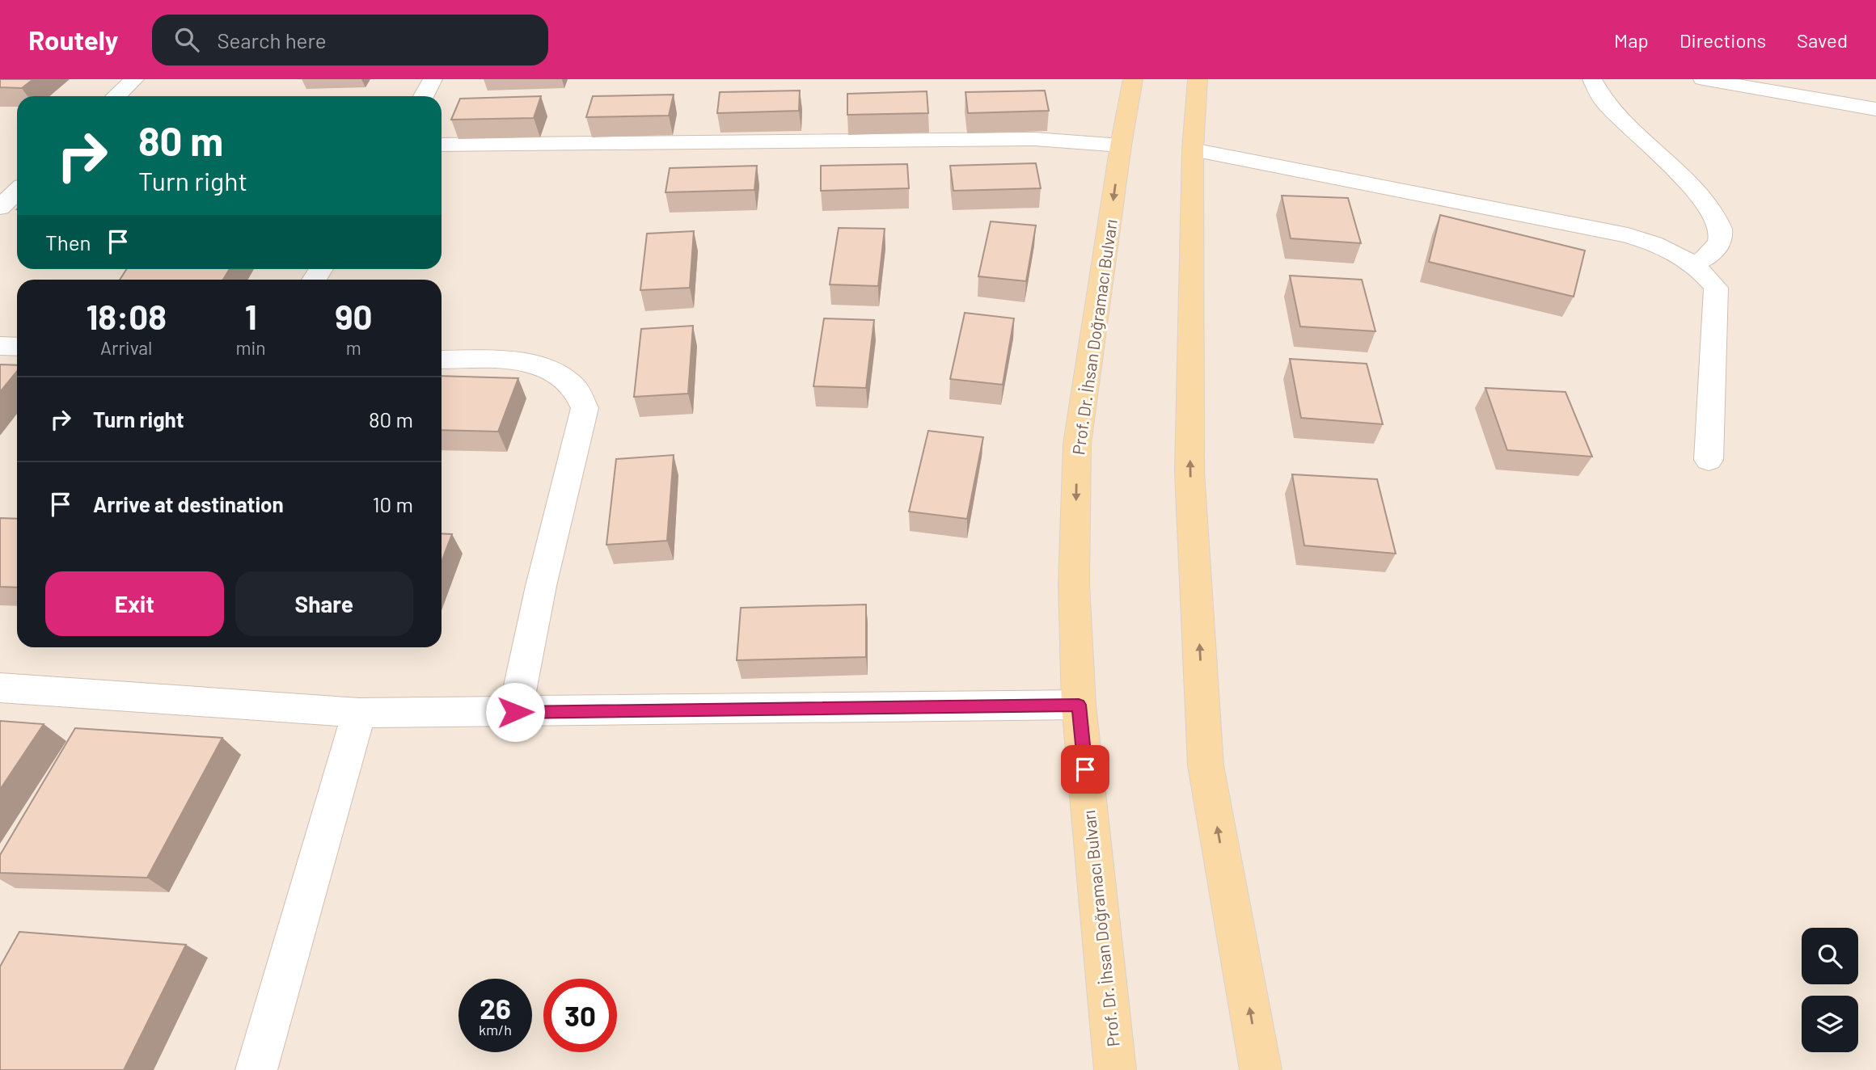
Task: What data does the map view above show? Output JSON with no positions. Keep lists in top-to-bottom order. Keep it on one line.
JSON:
{"streets":{"main road":["Prof. Dr. İhsan Doğramacı Bulvarı"]},"page":{"header":"Routely","search":"Search here","nav":["Map","Directions","Saved"],"turn":["80 m","Turn right"],"then":"Then","eta":["18:08","Arrival","1","min","90","m"],"list":[{"name":"Turn right","value":"80 m"},{"name":"Arrive at destination","value":"10 m"}],"buttons":["Exit","Share"],"speed":"26 km/h","limit":"30"}}
